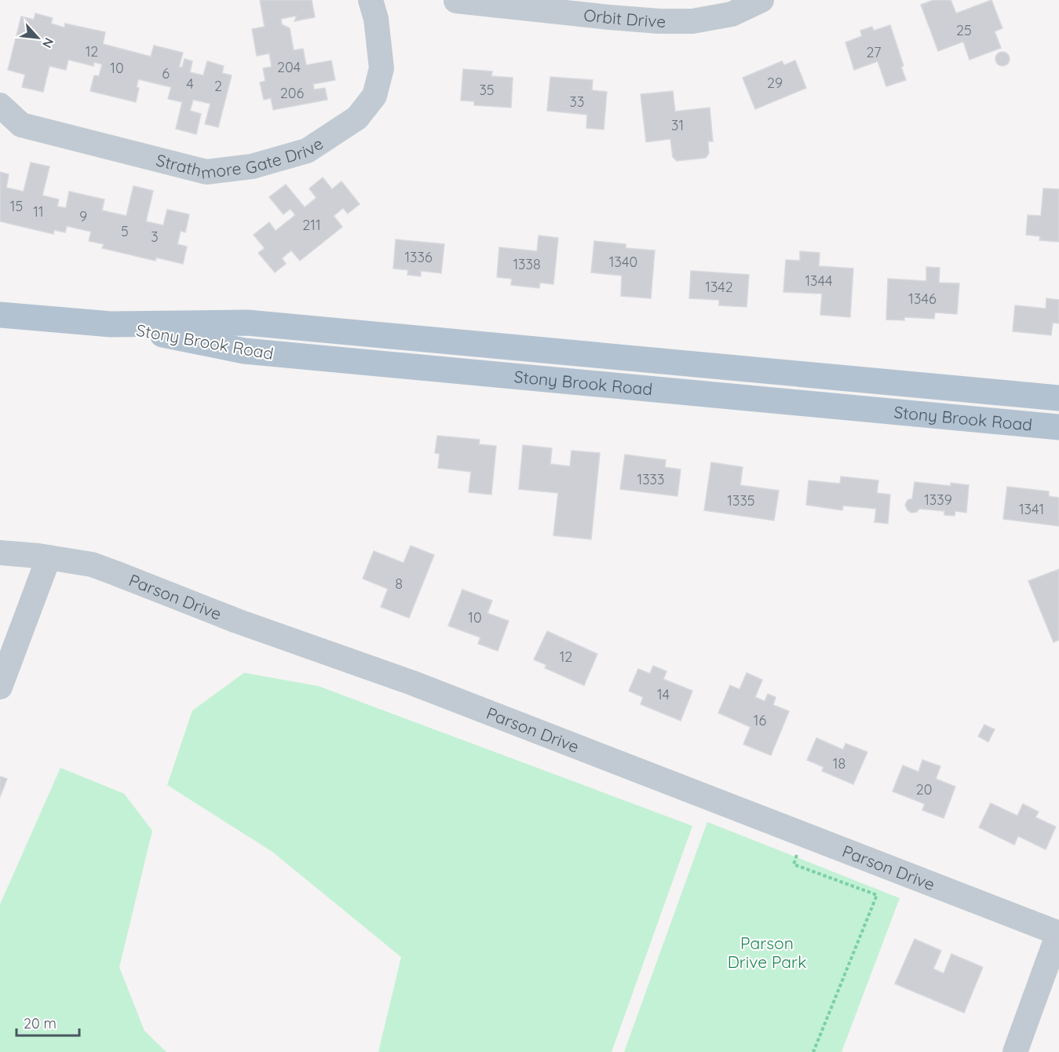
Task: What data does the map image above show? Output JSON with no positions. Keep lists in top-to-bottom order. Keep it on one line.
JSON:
{"streets":{"main road":["Stony Brook Road"],"street":["Orbit Drive","Strathmore Gate Drive","Parson Drive"]},"parks":["Parson Drive Park"],"house_numbers":["25","12","27","204","10","6","29","4","2","35","206","33","31","15","11","9","211","5","3","1336","1340","1338","1344","1342","1346","1333","1339","1335","1341","8","10","12","14","16","18","20"],"scale_bar":"20 m","north":"bottom right"}
